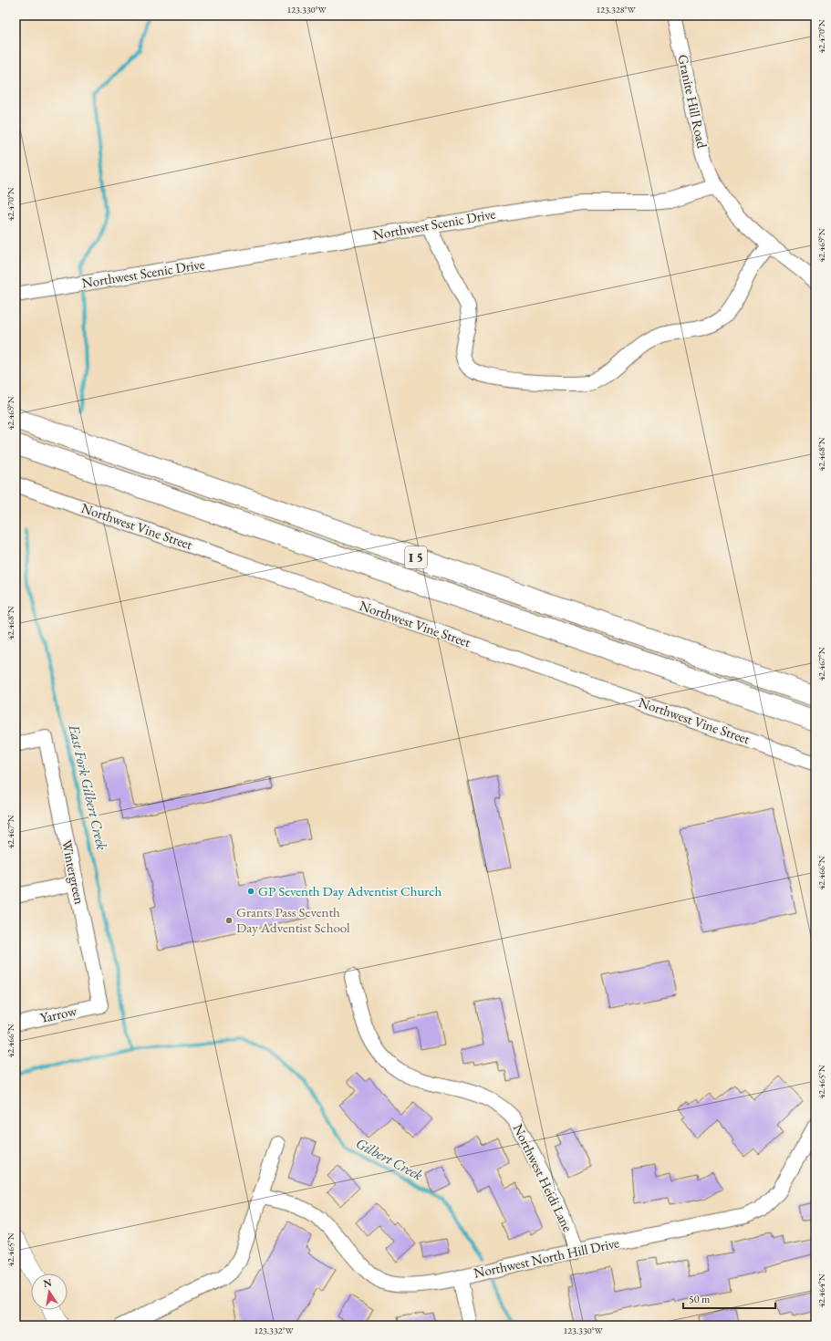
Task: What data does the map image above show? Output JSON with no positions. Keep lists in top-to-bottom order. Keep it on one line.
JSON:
{"streets":{"highway":["I 5"],"street":["Granite Hill Road","Northwest Scenic Drive","Northwest Vine Street","Wintergreen","Yarrow","Northwest Heidi Lane","Northwest North Hill Drive"]},"crossings":[["Granite Hill Road","Northwest Scenic Drive"],["Wintergreen","Yarrow"],["Northwest Heidi Lane","Northwest North Hill Drive"]],"water":["East Fork Gilbert Creek","Gilbert Creek"],"places":["GP Seventh Day Adventist Church","Grants Pass Seventh Day Adventist School"],"scale_bar":"50 m","north":"top","coordinates":["123.330°W","123.328°W","42.470°N","42.469°N","42.468°N","42.467°N","42.466°N","42.465°N","42.464°N","123.332°W"]}
